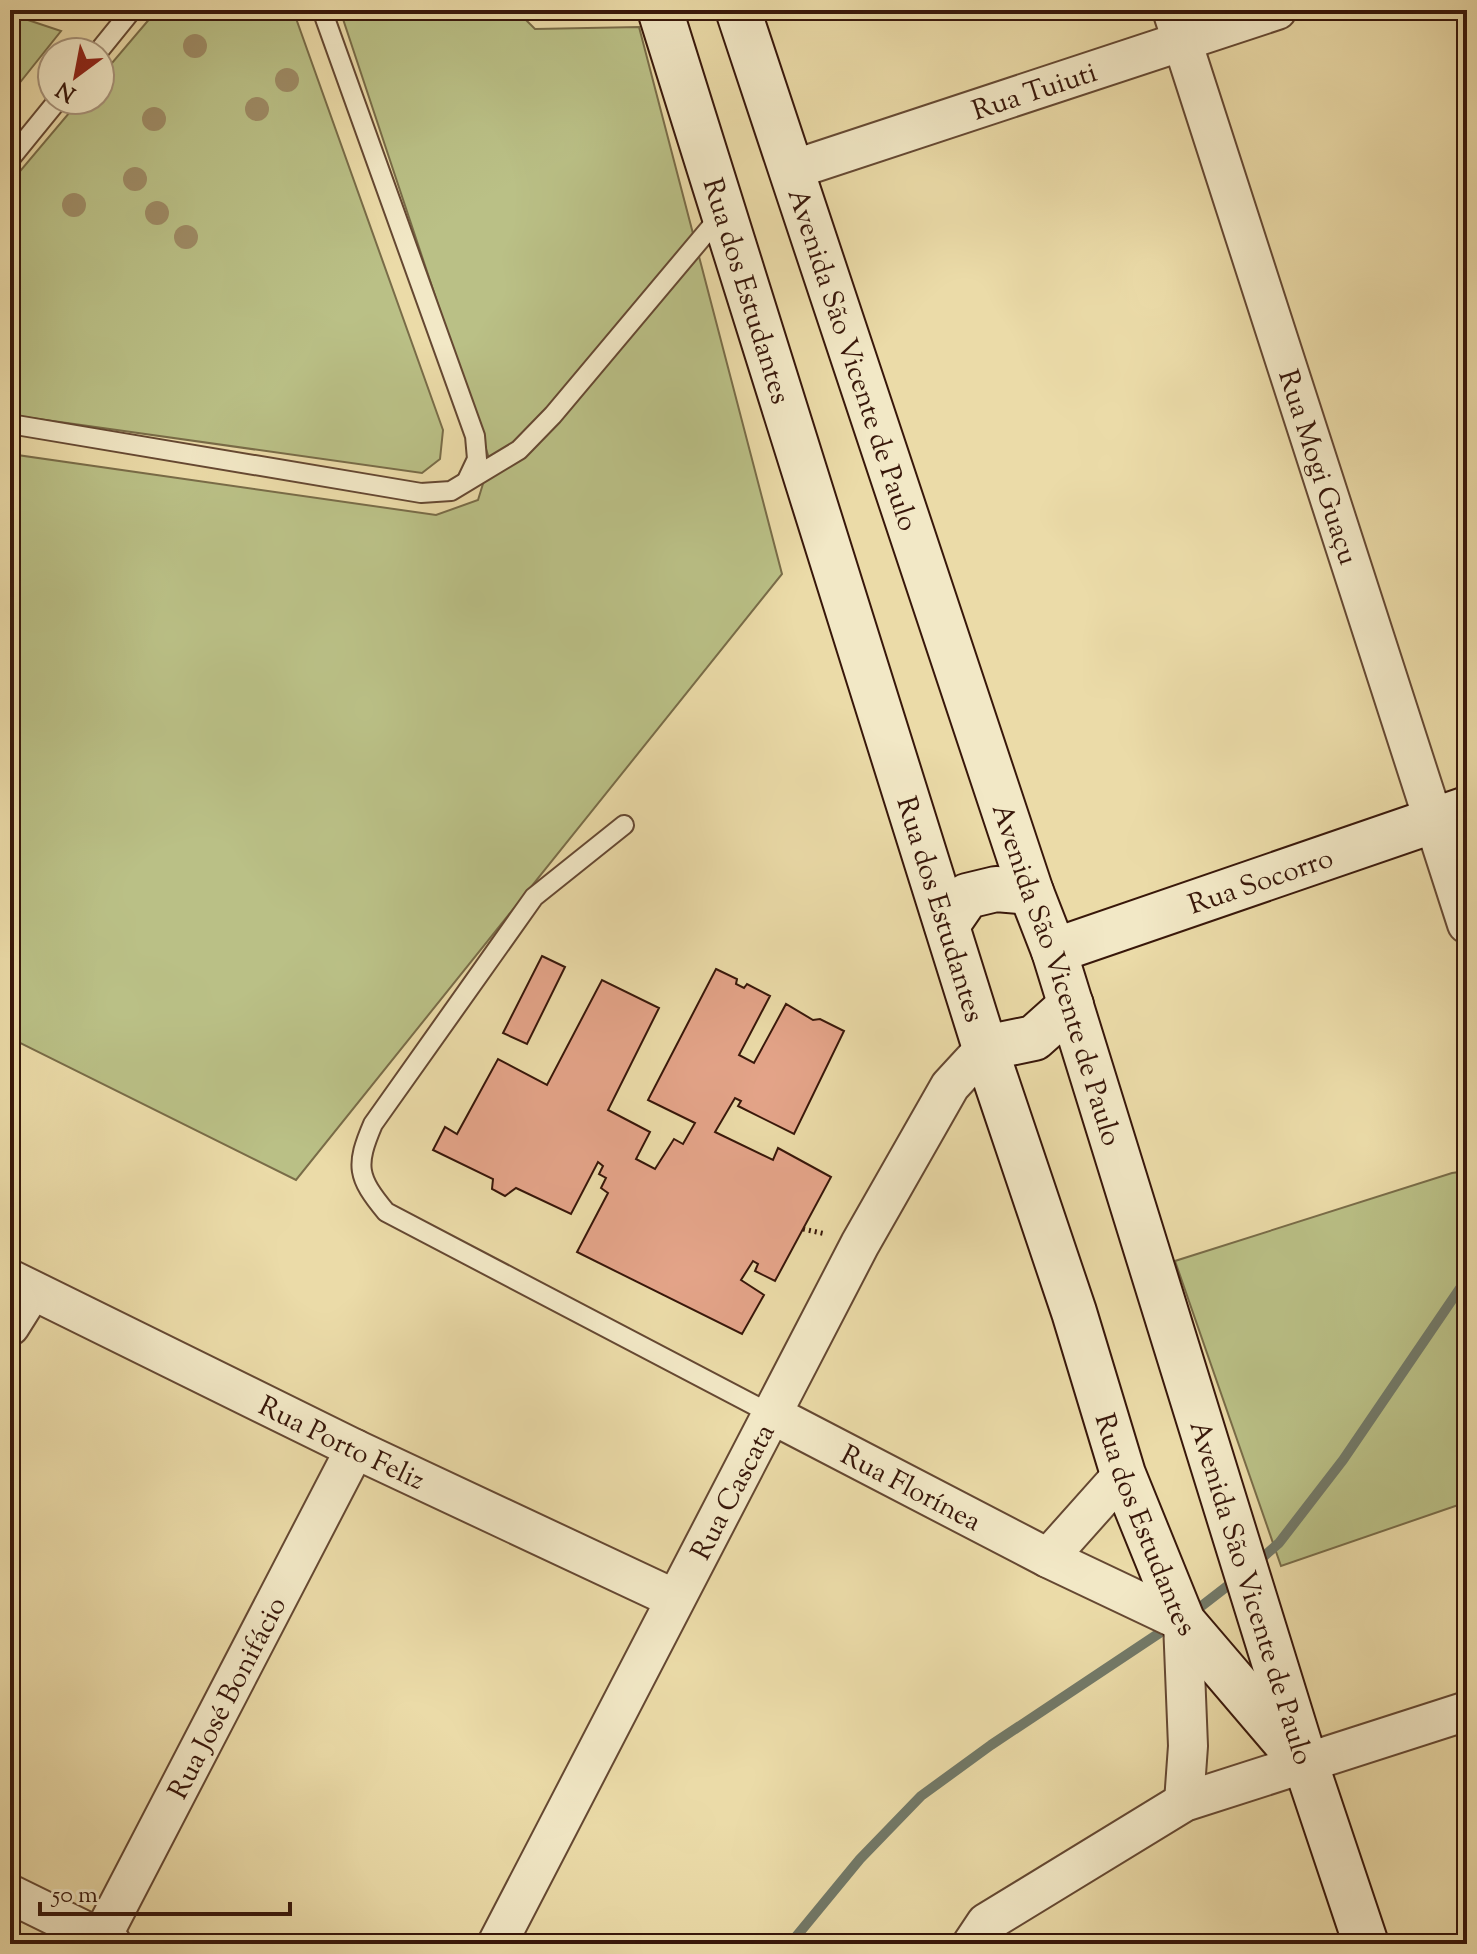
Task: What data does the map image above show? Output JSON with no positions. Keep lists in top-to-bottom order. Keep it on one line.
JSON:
{"streets":{"main road":["Rua dos Estudantes","Avenida São Vicente de Paulo","Rua Socorro"],"street":["Rua Tuiuti","Rua Mogi Guaçu","Rua Porto Feliz","Rua Florínea","Rua Cascata","Rua José Bonifácio"]},"crossings":[["Rua Tuiuti","Avenida São Vicente de Paulo"],["Rua Tuiuti","Rua Mogi Guaçu"],["Rua dos Estudantes","Avenida São Vicente de Paulo"],["Rua dos Estudantes","Rua Florínea"],["Rua dos Estudantes","Rua Cascata"],["Avenida São Vicente de Paulo","Rua Socorro"],["Rua Mogi Guaçu","Rua Socorro"],["Rua Porto Feliz","Rua Cascata"],["Rua Porto Feliz","Rua José Bonifácio"],["Rua Florínea","Rua Cascata"]],"scale_bar":"50 m","north":"bottom left"}
